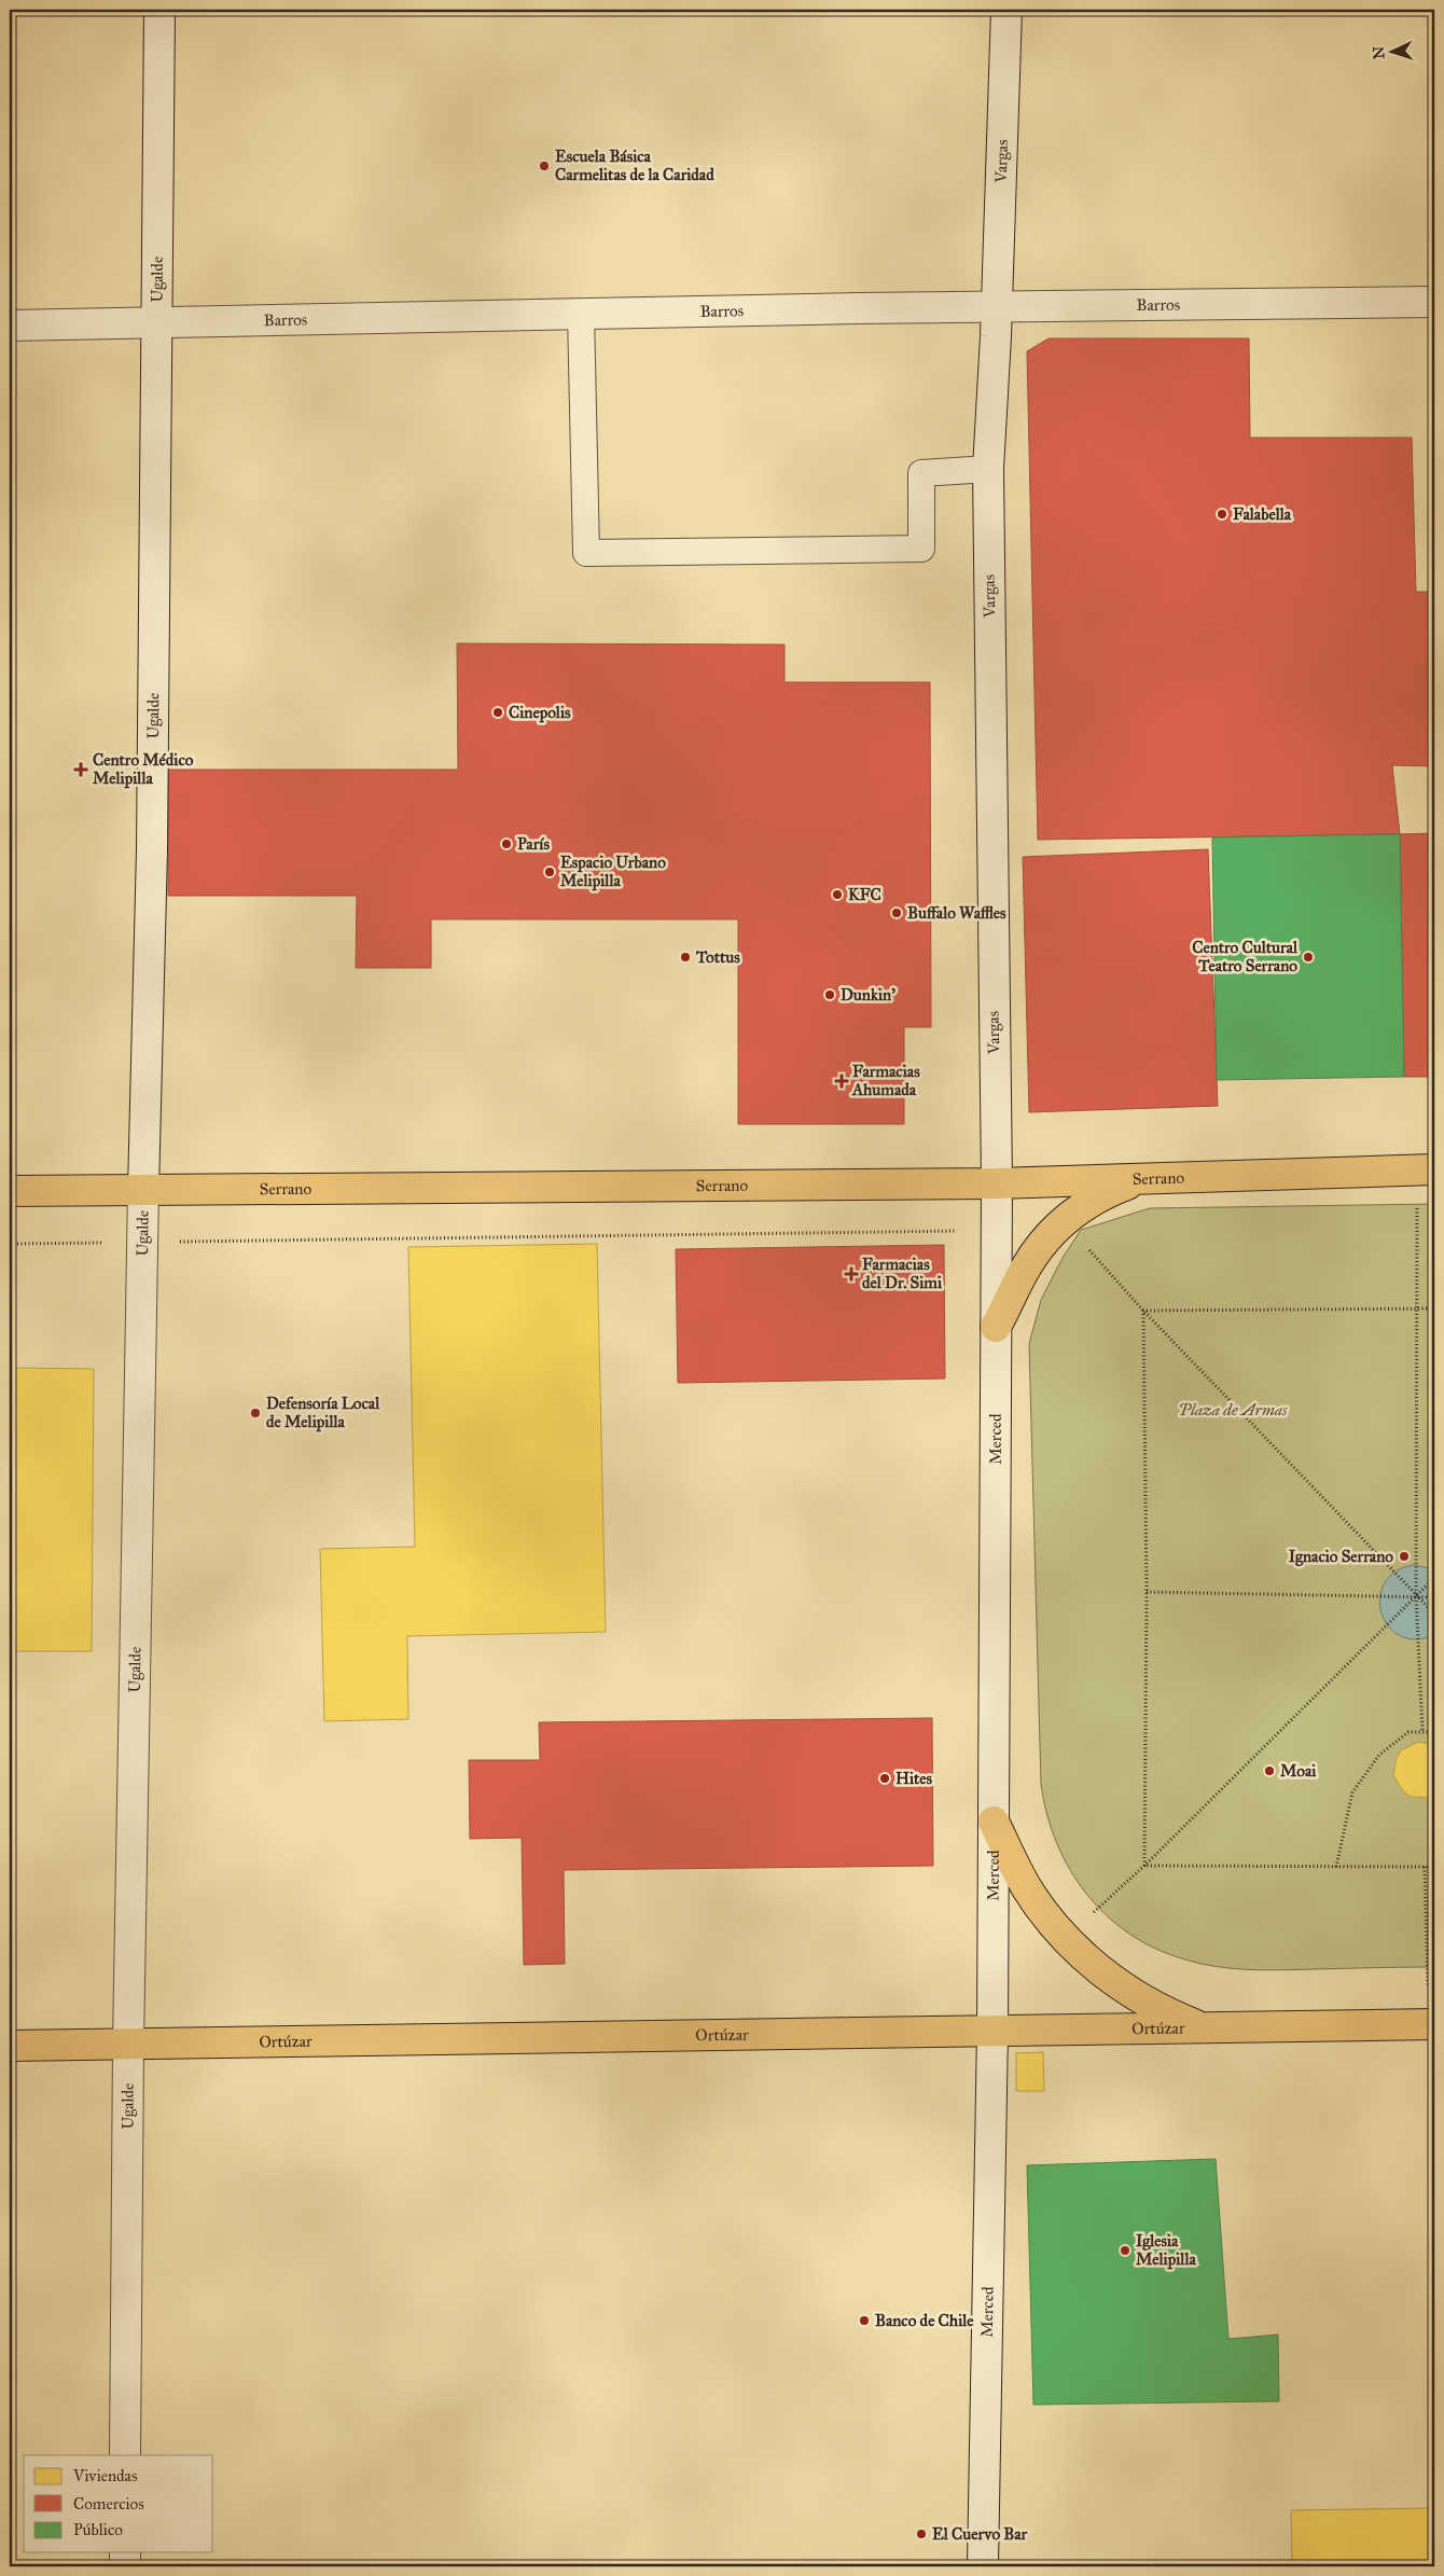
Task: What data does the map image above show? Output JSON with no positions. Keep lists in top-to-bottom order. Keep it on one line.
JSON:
{"streets":{"main road":["Vargas","Ugalde","Barros","Serrano","Merced","Ortúzar"]},"crossings":[["Vargas","Barros"],["Vargas","Serrano"],["Vargas","Merced"],["Ugalde","Barros"],["Ugalde","Serrano"],["Ugalde","Ortúzar"],["Serrano","Merced"],["Merced","Ortúzar"]],"parks":["Plaza de Armas"],"places":{"other":["Escuela Básica Carmelitas de la Caridad","Falabella","Cinepolis","París","Espacio Urbano Melipilla","KFC","Buffalo Waffles","Tottus","Centro Cultural Teatro Serrano","Dunkin'","Defensoría Local de Melipilla","Ignacio Serrano","Moai","Hites","Iglesia Melipilla","Banco de Chile","El Cuervo Bar"],"health":["Centro Médico Melipilla","Farmacias Ahumada","Farmacias del Dr. Simi"]},"legend":["Viviendas","Comercios","Público"],"north":"left"}
